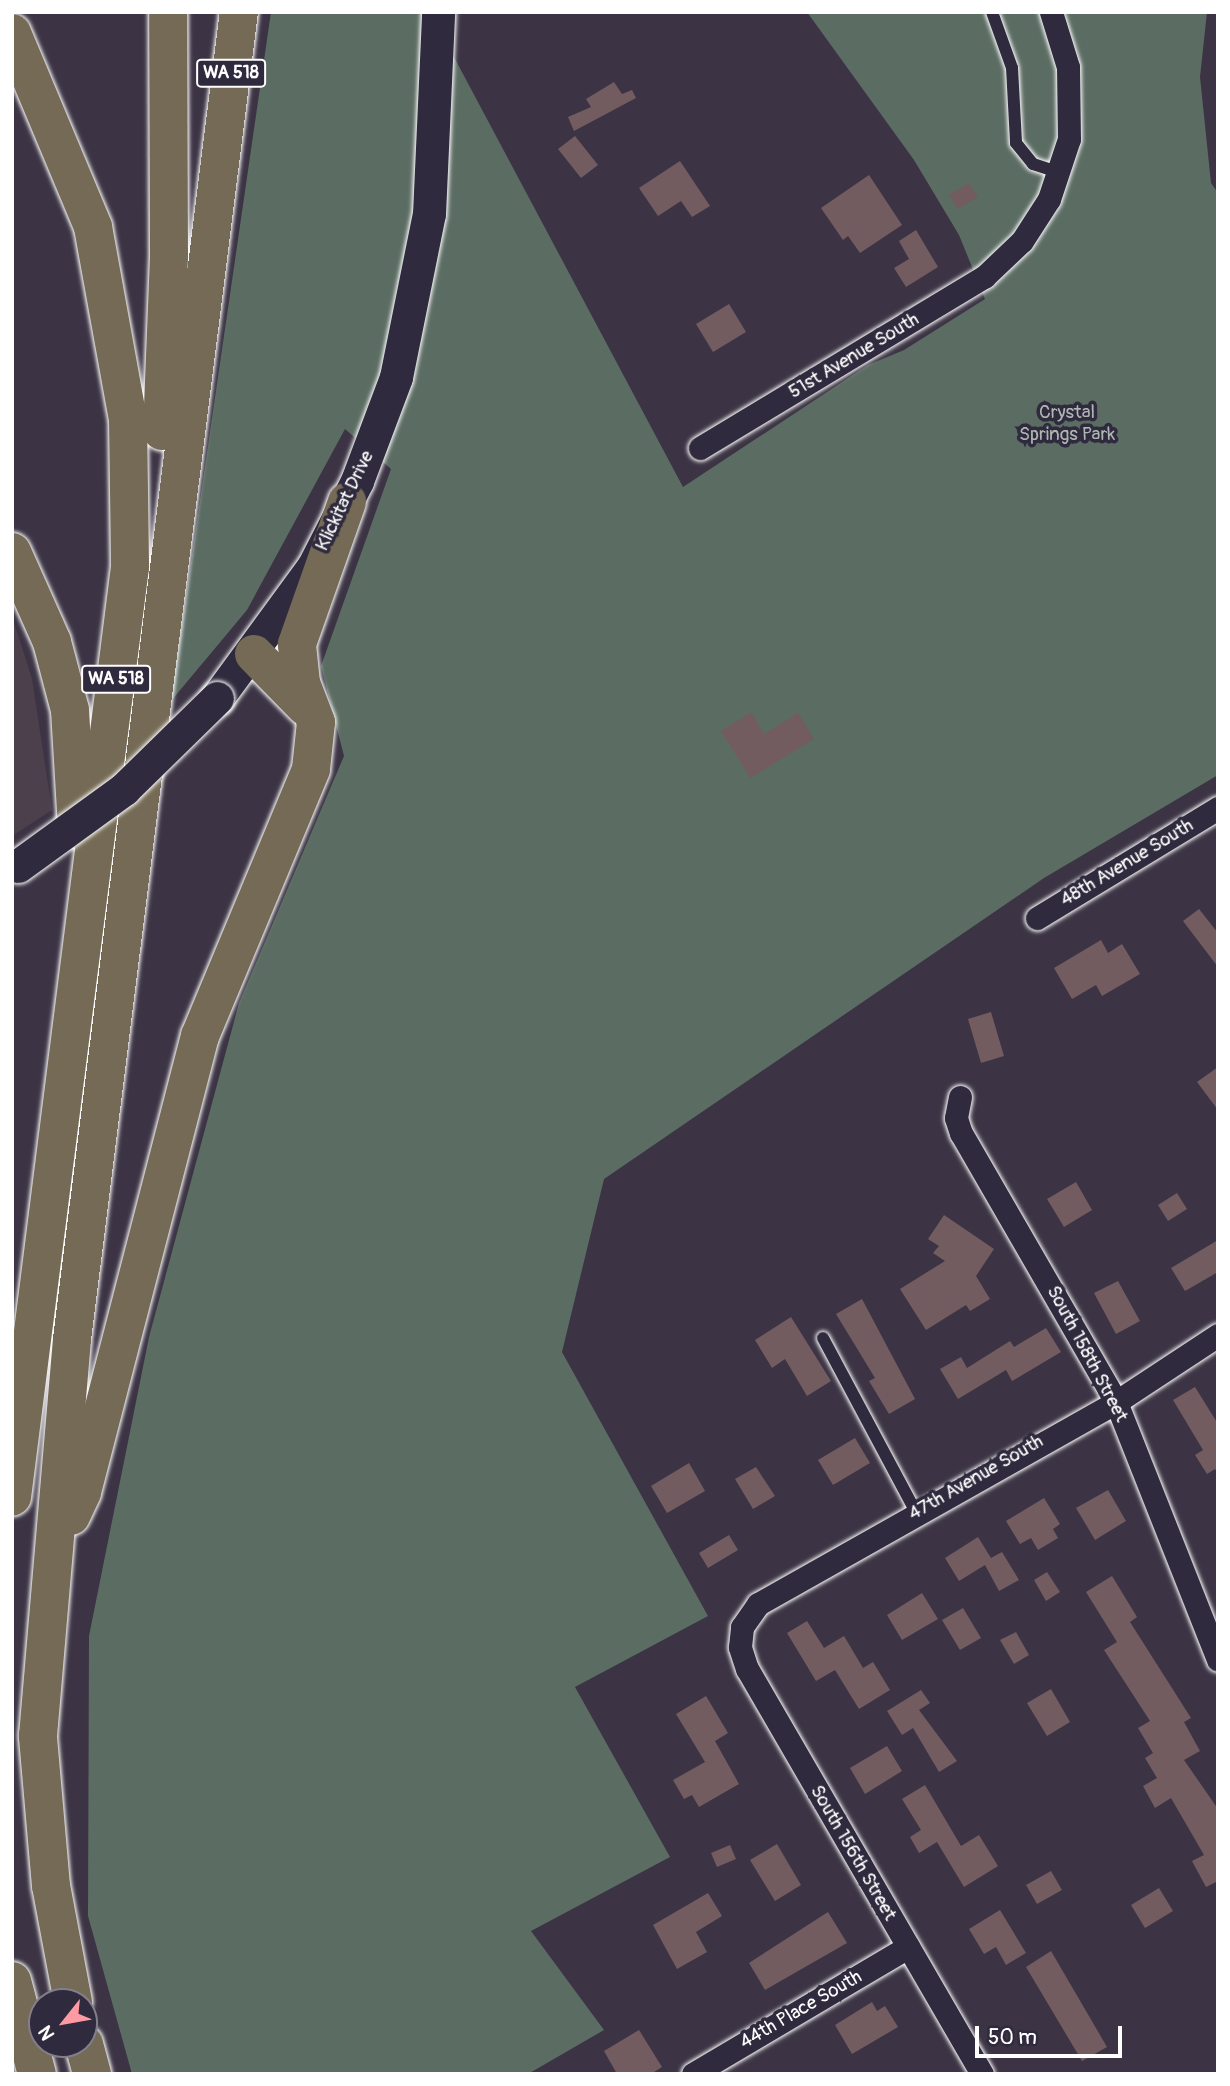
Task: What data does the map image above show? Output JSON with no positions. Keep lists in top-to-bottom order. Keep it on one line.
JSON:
{"streets":{"highway":["WA 518"],"main road":["Klickitat Drive"],"street":["51st Avenue South","48th Avenue South","South 158th Street","47th Avenue South","South 156th Street","44th Place South"]},"crossings":[["South 158th Street","47th Avenue South"],["47th Avenue South","South 156th Street"],["South 156th Street","44th Place South"]],"parks":["Crystal Springs Park"],"scale_bar":"50 m","north":"bottom left"}
